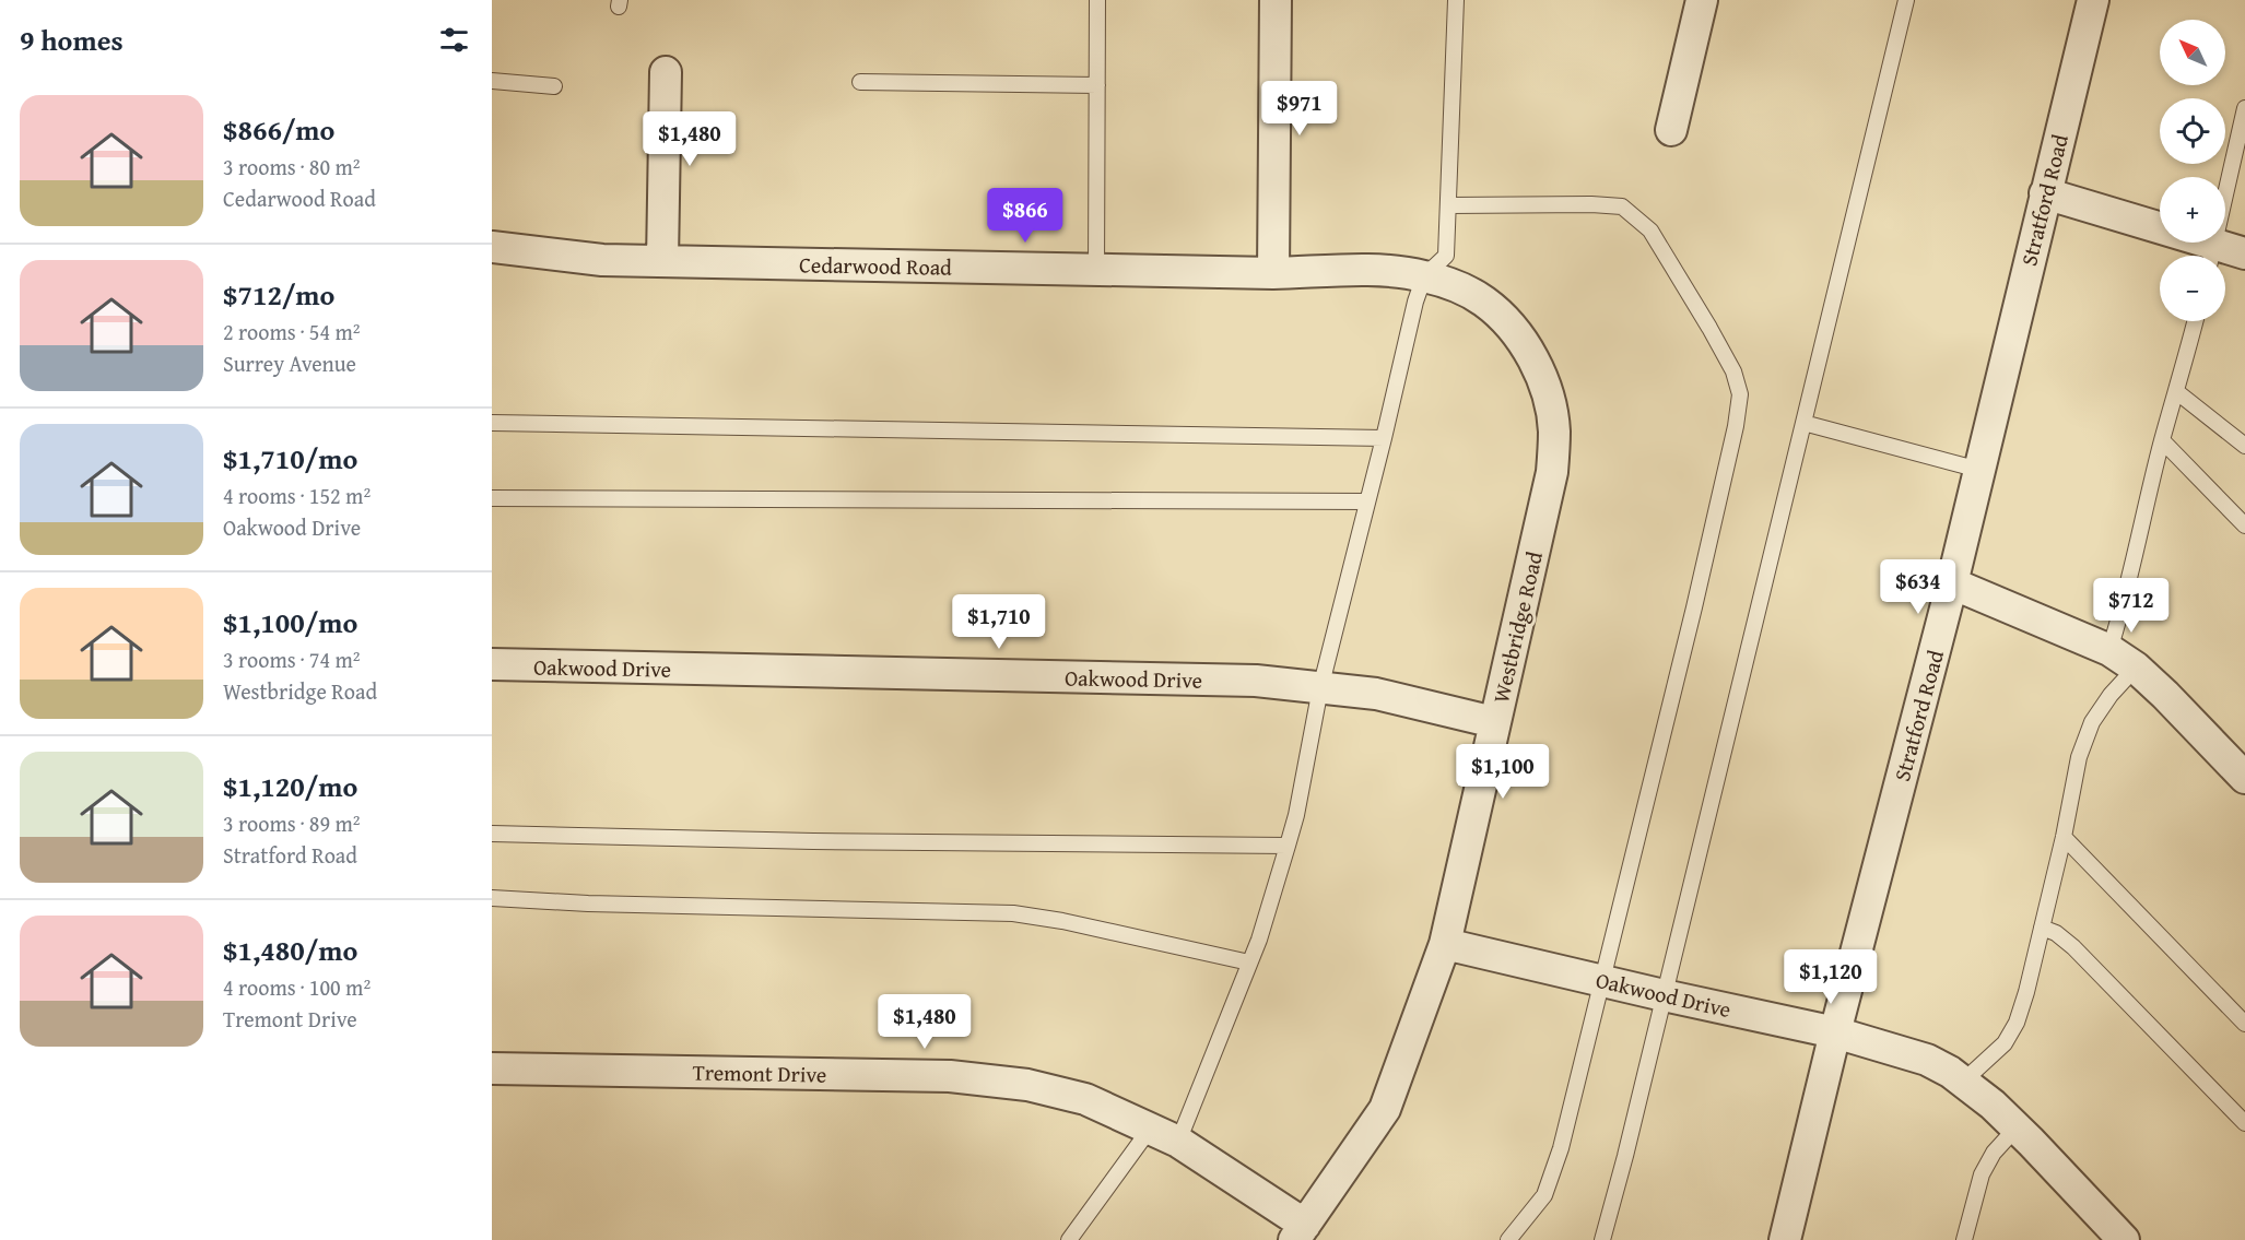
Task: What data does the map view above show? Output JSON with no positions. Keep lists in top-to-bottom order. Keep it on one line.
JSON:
{"streets":{"street":["Stratford Road","Cedarwood Road","Westbridge Road","Oakwood Drive","Tremont Drive"]},"crossings":[["Stratford Road","Oakwood Drive"],["Cedarwood Road","Westbridge Road"],["Westbridge Road","Oakwood Drive"],["Westbridge Road","Tremont Drive"]],"north":"top left","page":{"heading":"9 homes","map_buttons":["+","−"],"list":[{"name":"$866/mo","note":"3 rooms · 80 m² · Cedarwood Road"},{"name":"$712/mo","note":"2 rooms · 54 m² · Surrey Avenue"},{"name":"$1,710/mo","note":"4 rooms · 152 m² · Oakwood Drive"},{"name":"$1,100/mo","note":"3 rooms · 74 m² · Westbridge Road"},{"name":"$1,120/mo","note":"3 rooms · 89 m² · Stratford Road"},{"name":"$1,480/mo","note":"4 rooms · 100 m² · Tremont Drive"}],"price":["$971","$1,480","$866","$634","$712","$1,710","$1,100","$1,120","$1,480"]}}
